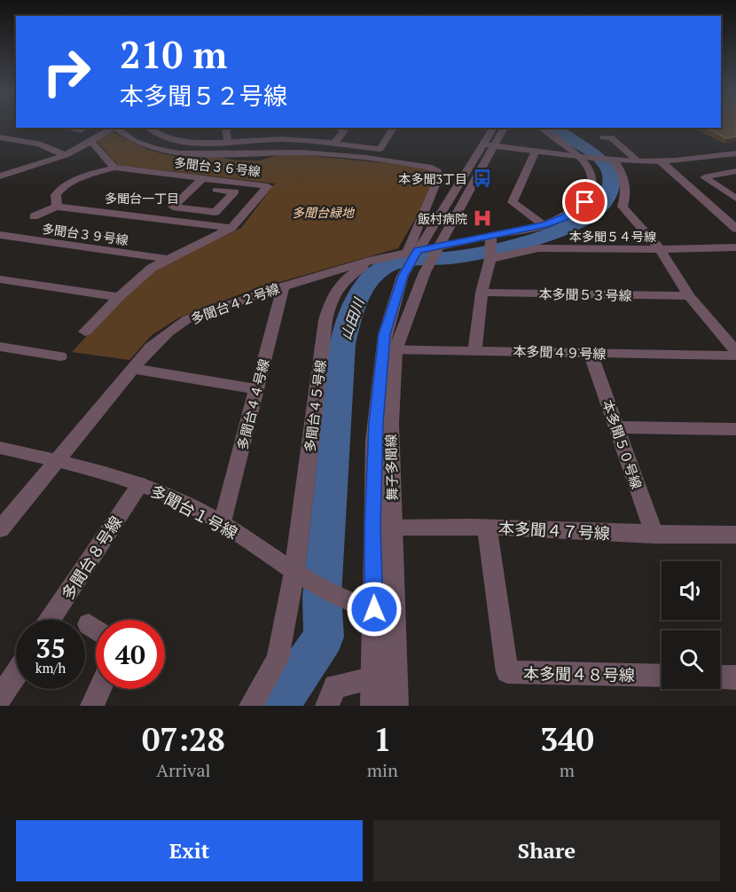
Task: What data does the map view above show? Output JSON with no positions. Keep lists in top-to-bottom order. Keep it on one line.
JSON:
{"streets":{"street":["多聞台３６号線","多聞台３９号線","本多聞５４号線","本多聞５３号線","多聞台４２号線","本多聞４９号線","多聞台４４号線","多聞台４５号線","本多聞５０号線","舞子多聞線","多聞台１号線","本多聞４７号線","多聞台８号線","本多聞４８号線"]},"crossings":[["多聞台３６号線","多聞台３９号線"],["多聞台４２号線","多聞台４４号線"],["多聞台４２号線","多聞台４５号線"],["多聞台４２号線","舞子多聞線"],["多聞台４２号線","多聞台１号線"],["本多聞４９号線","本多聞５０号線"],["本多聞４９号線","舞子多聞線"],["多聞台４４号線","多聞台１号線"],["多聞台４５号線","多聞台１号線"],["本多聞５０号線","本多聞４７号線"],["舞子多聞線","多聞台１号線"],["舞子多聞線","本多聞４７号線"],["多聞台１号線","多聞台８号線"],["本多聞４７号線","本多聞４８号線"]],"districts":["多聞台一丁目"],"water":["山田川"],"parks":["多聞台緑地"],"places":{"bus stop":["本多聞3丁目"],"hospital":["飯村病院"]},"page":{"turn":["210 m","本多聞５２号線"],"speed":"35 km/h","limit":"40","eta":["07:28","Arrival","1","min","340","m"],"buttons":["Exit","Share"]}}
